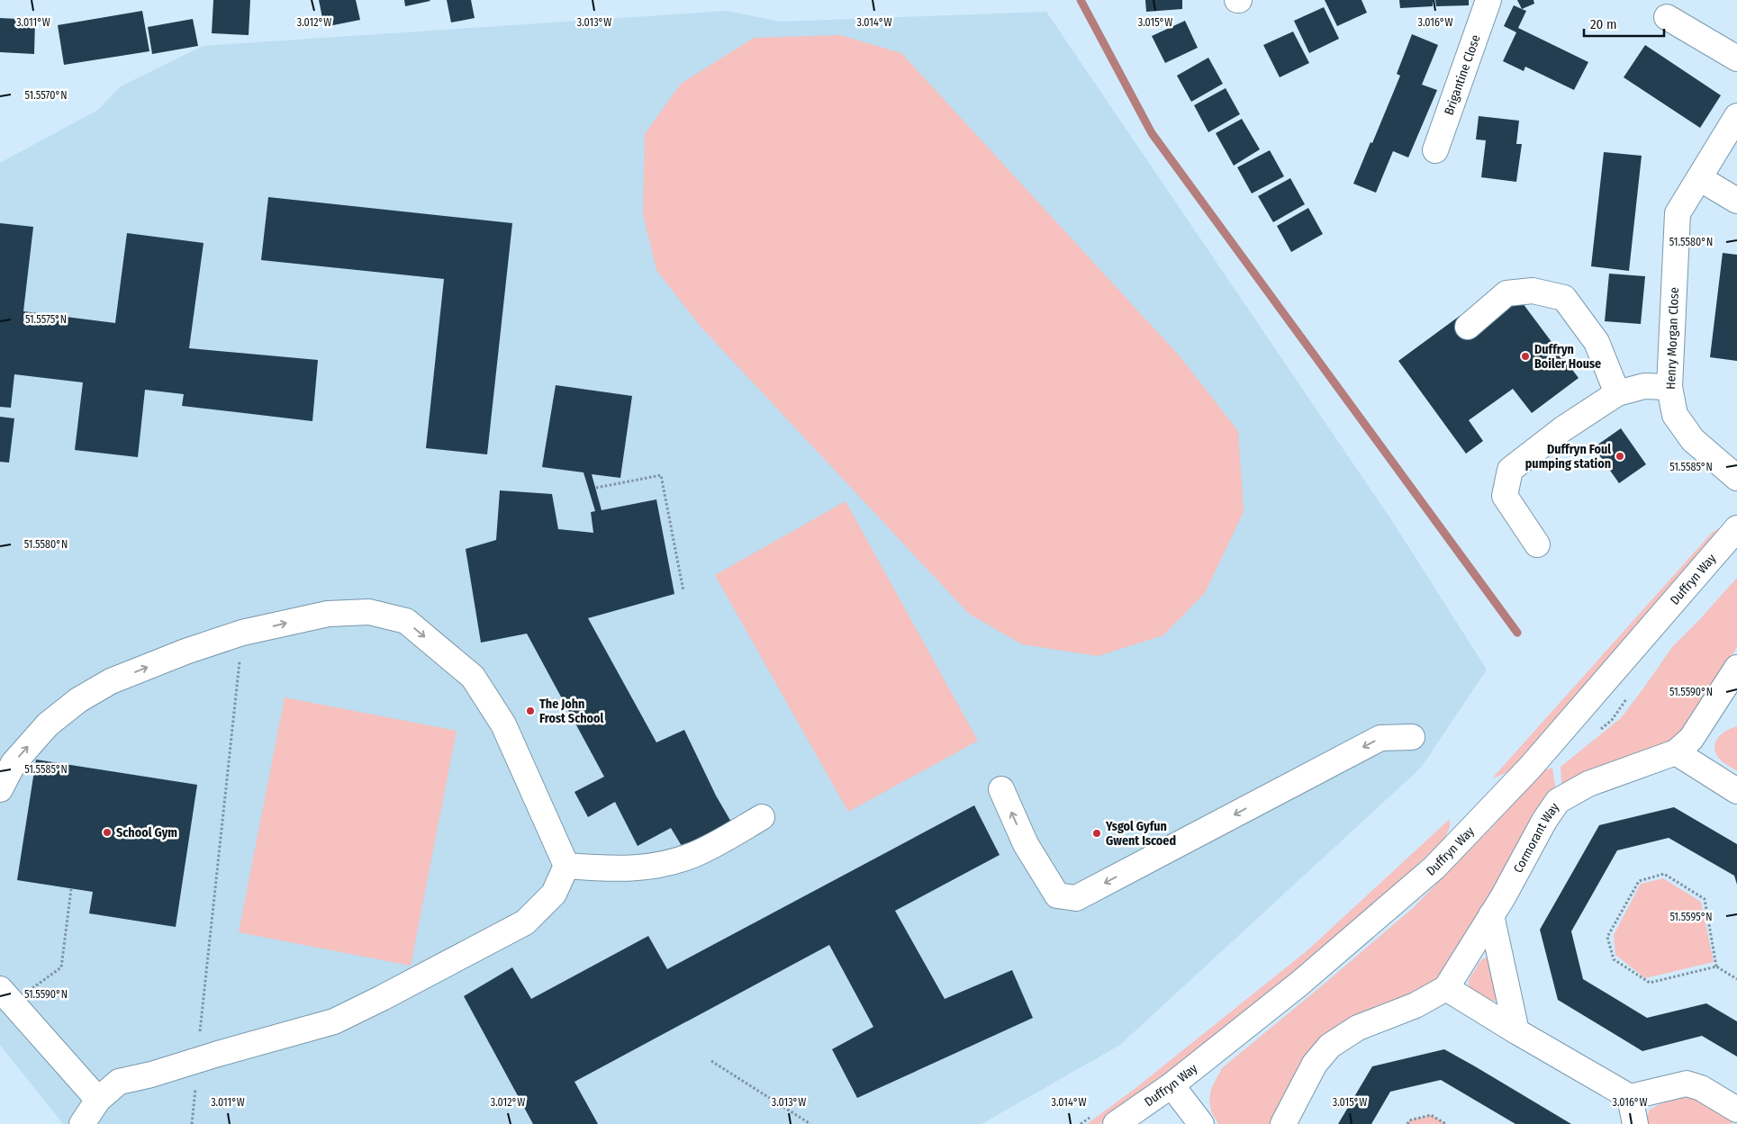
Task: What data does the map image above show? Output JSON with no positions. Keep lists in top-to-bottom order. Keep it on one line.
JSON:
{"streets":{"street":["Brigantine Close","Henry Morgan Close","Duffryn Way","Cormorant Way"]},"places":["Duffryn Boiler House","Duffryn Foul pumping station","The John Frost School","School Gym","Ysgol Gyfun Gwent Iscoed"],"scale_bar":"20 m","coordinates":["3.011°W","3.012°W","3.013°W","3.014°W","3.015°W","3.016°W","51.5570°N","51.5580°N","51.5575°N","51.5585°N","51.5590°N","51.5595°N"]}
